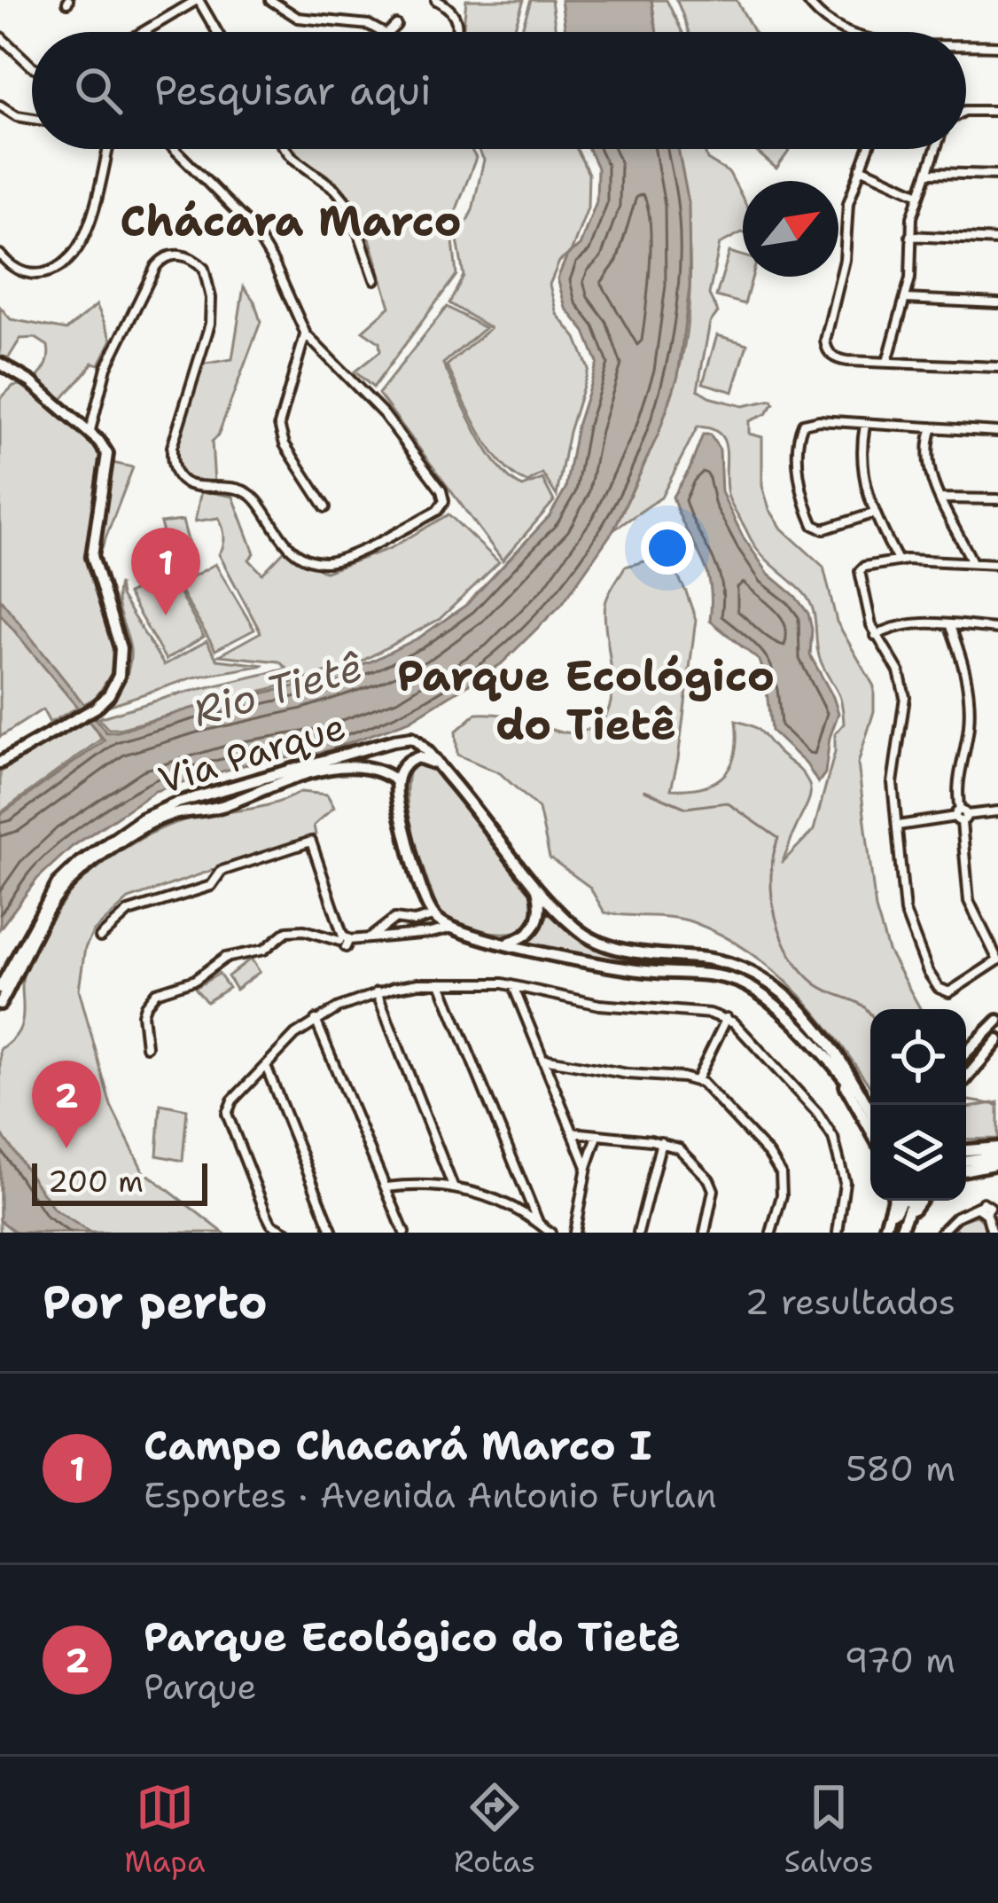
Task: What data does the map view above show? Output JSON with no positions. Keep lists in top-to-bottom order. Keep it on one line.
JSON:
{"streets":{"main road":["Via Parque"]},"districts":["Chácara Marco","Parque Ecológico do Tietê"],"water":["Rio Tietê"],"scale_bar":"200 m","north":"top right","page":{"search":"Pesquisar aqui","pins":["1","2"],"scale":"200 m","heading":["Por perto","2 resultados"],"list":[{"mark":"1","name":"Campo Chacará Marco I","note":"Esportes · Avenida Antonio Furlan","value":"580 m"},{"mark":"2","name":"Parque Ecológico do Tietê","note":"Parque","value":"970 m"}],"nav":["Mapa","Rotas","Salvos"]}}
